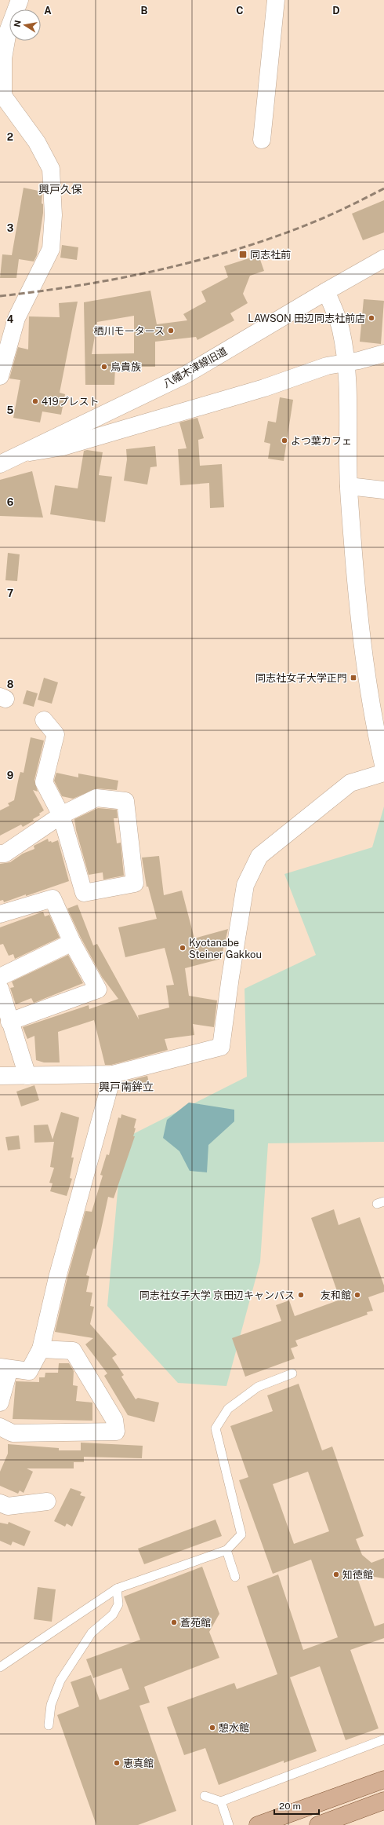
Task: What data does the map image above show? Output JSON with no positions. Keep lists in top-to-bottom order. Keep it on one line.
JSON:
{"streets":{"street":["八幡木津線旧道"]},"districts":["興戸久保","興戸南鉾立"],"places":{"transit":["同志社前","同志社女子大学正門"],"other":["LAWSON 田辺同志社前店","栖川モータース","鳥貴族","419プレスト","よつ葉カフェ","Kyotanabe Steiner Gakkou","同志社女子大学 京田辺キャンパス","友和館","知徳館","蒼苑館","憩水館","恵真館"]},"scale_bar":"20 m","north":"left","grid":{"columns":["A","B","C","D"],"rows":["2","3","4","5","6","7","8","9"]}}
